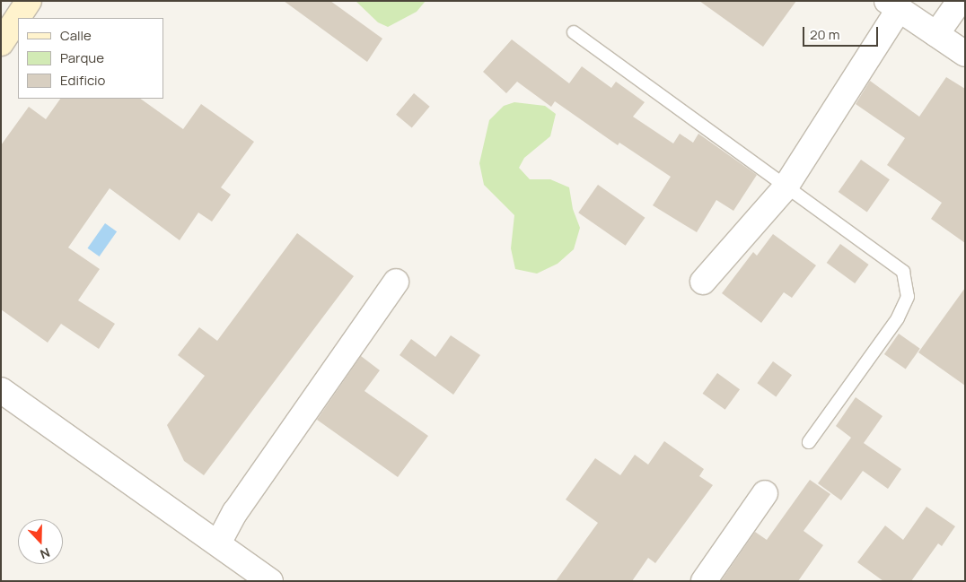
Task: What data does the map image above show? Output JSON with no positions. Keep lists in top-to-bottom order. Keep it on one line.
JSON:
{"legend":["Calle","Parque","Edificio"],"scale_bar":"20 m","north":"bottom"}
